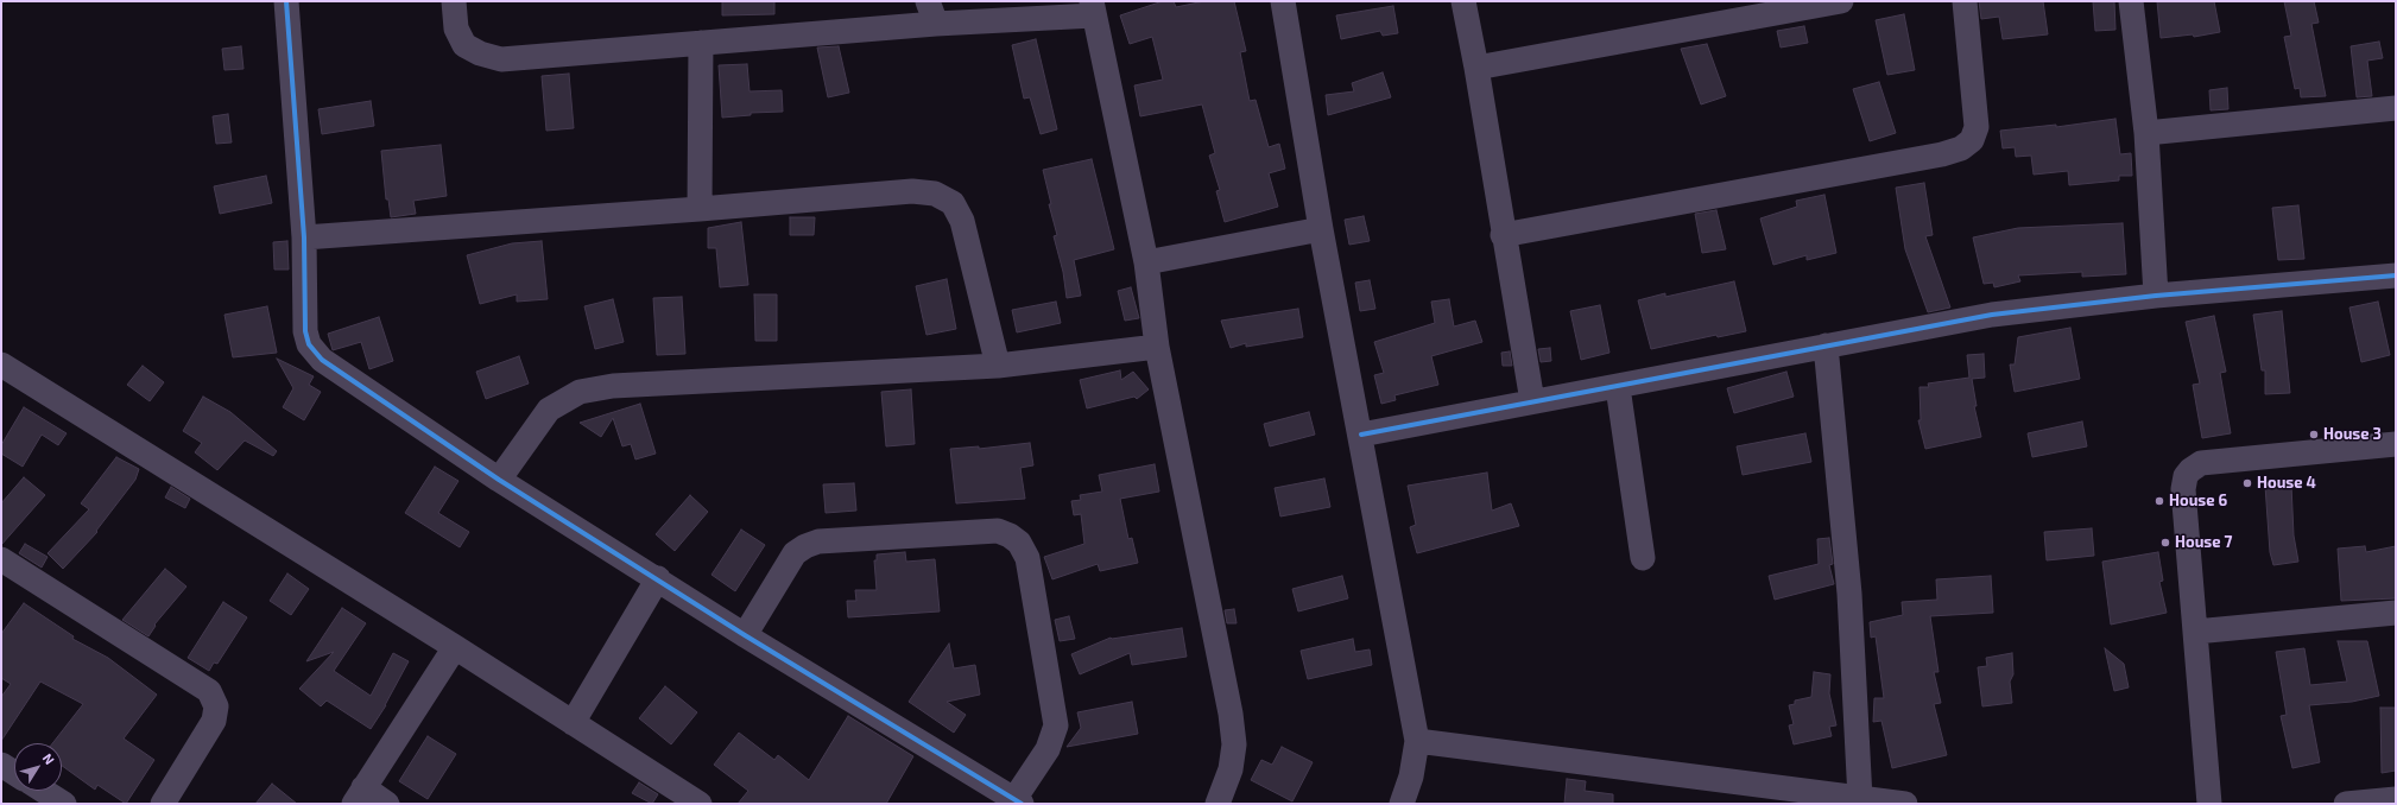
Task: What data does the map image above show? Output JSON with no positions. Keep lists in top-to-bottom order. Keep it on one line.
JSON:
{"places":["House 3","House 4","House 6","House 7"],"north":"top right"}
